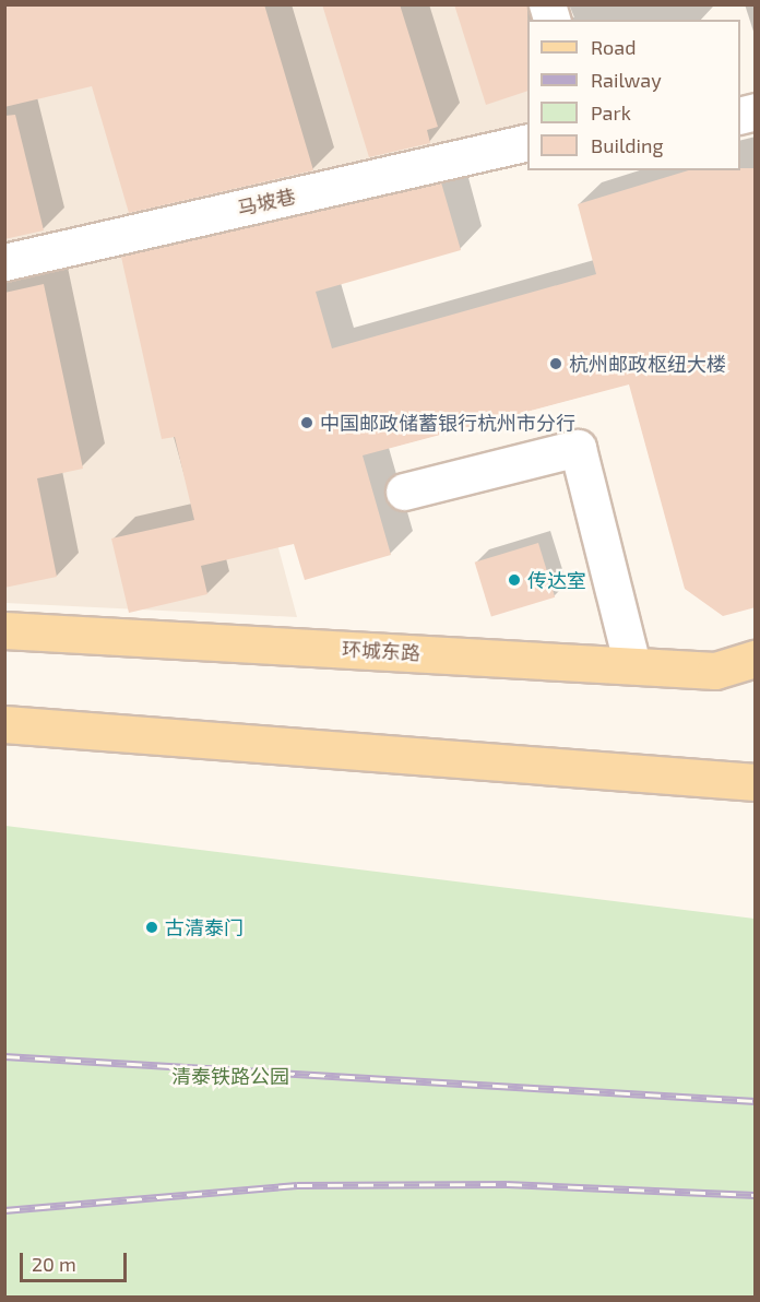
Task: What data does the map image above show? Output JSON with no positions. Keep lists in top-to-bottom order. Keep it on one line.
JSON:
{"streets":{"main road":["环城东路"],"lane":["马坡巷"]},"parks":["清泰铁路公园"],"places":["杭州邮政枢纽大楼","中国邮政储蓄银行杭州市分行","传达室","古清泰门"],"legend":["Road","Railway","Park","Building"],"scale_bar":"20 m"}
